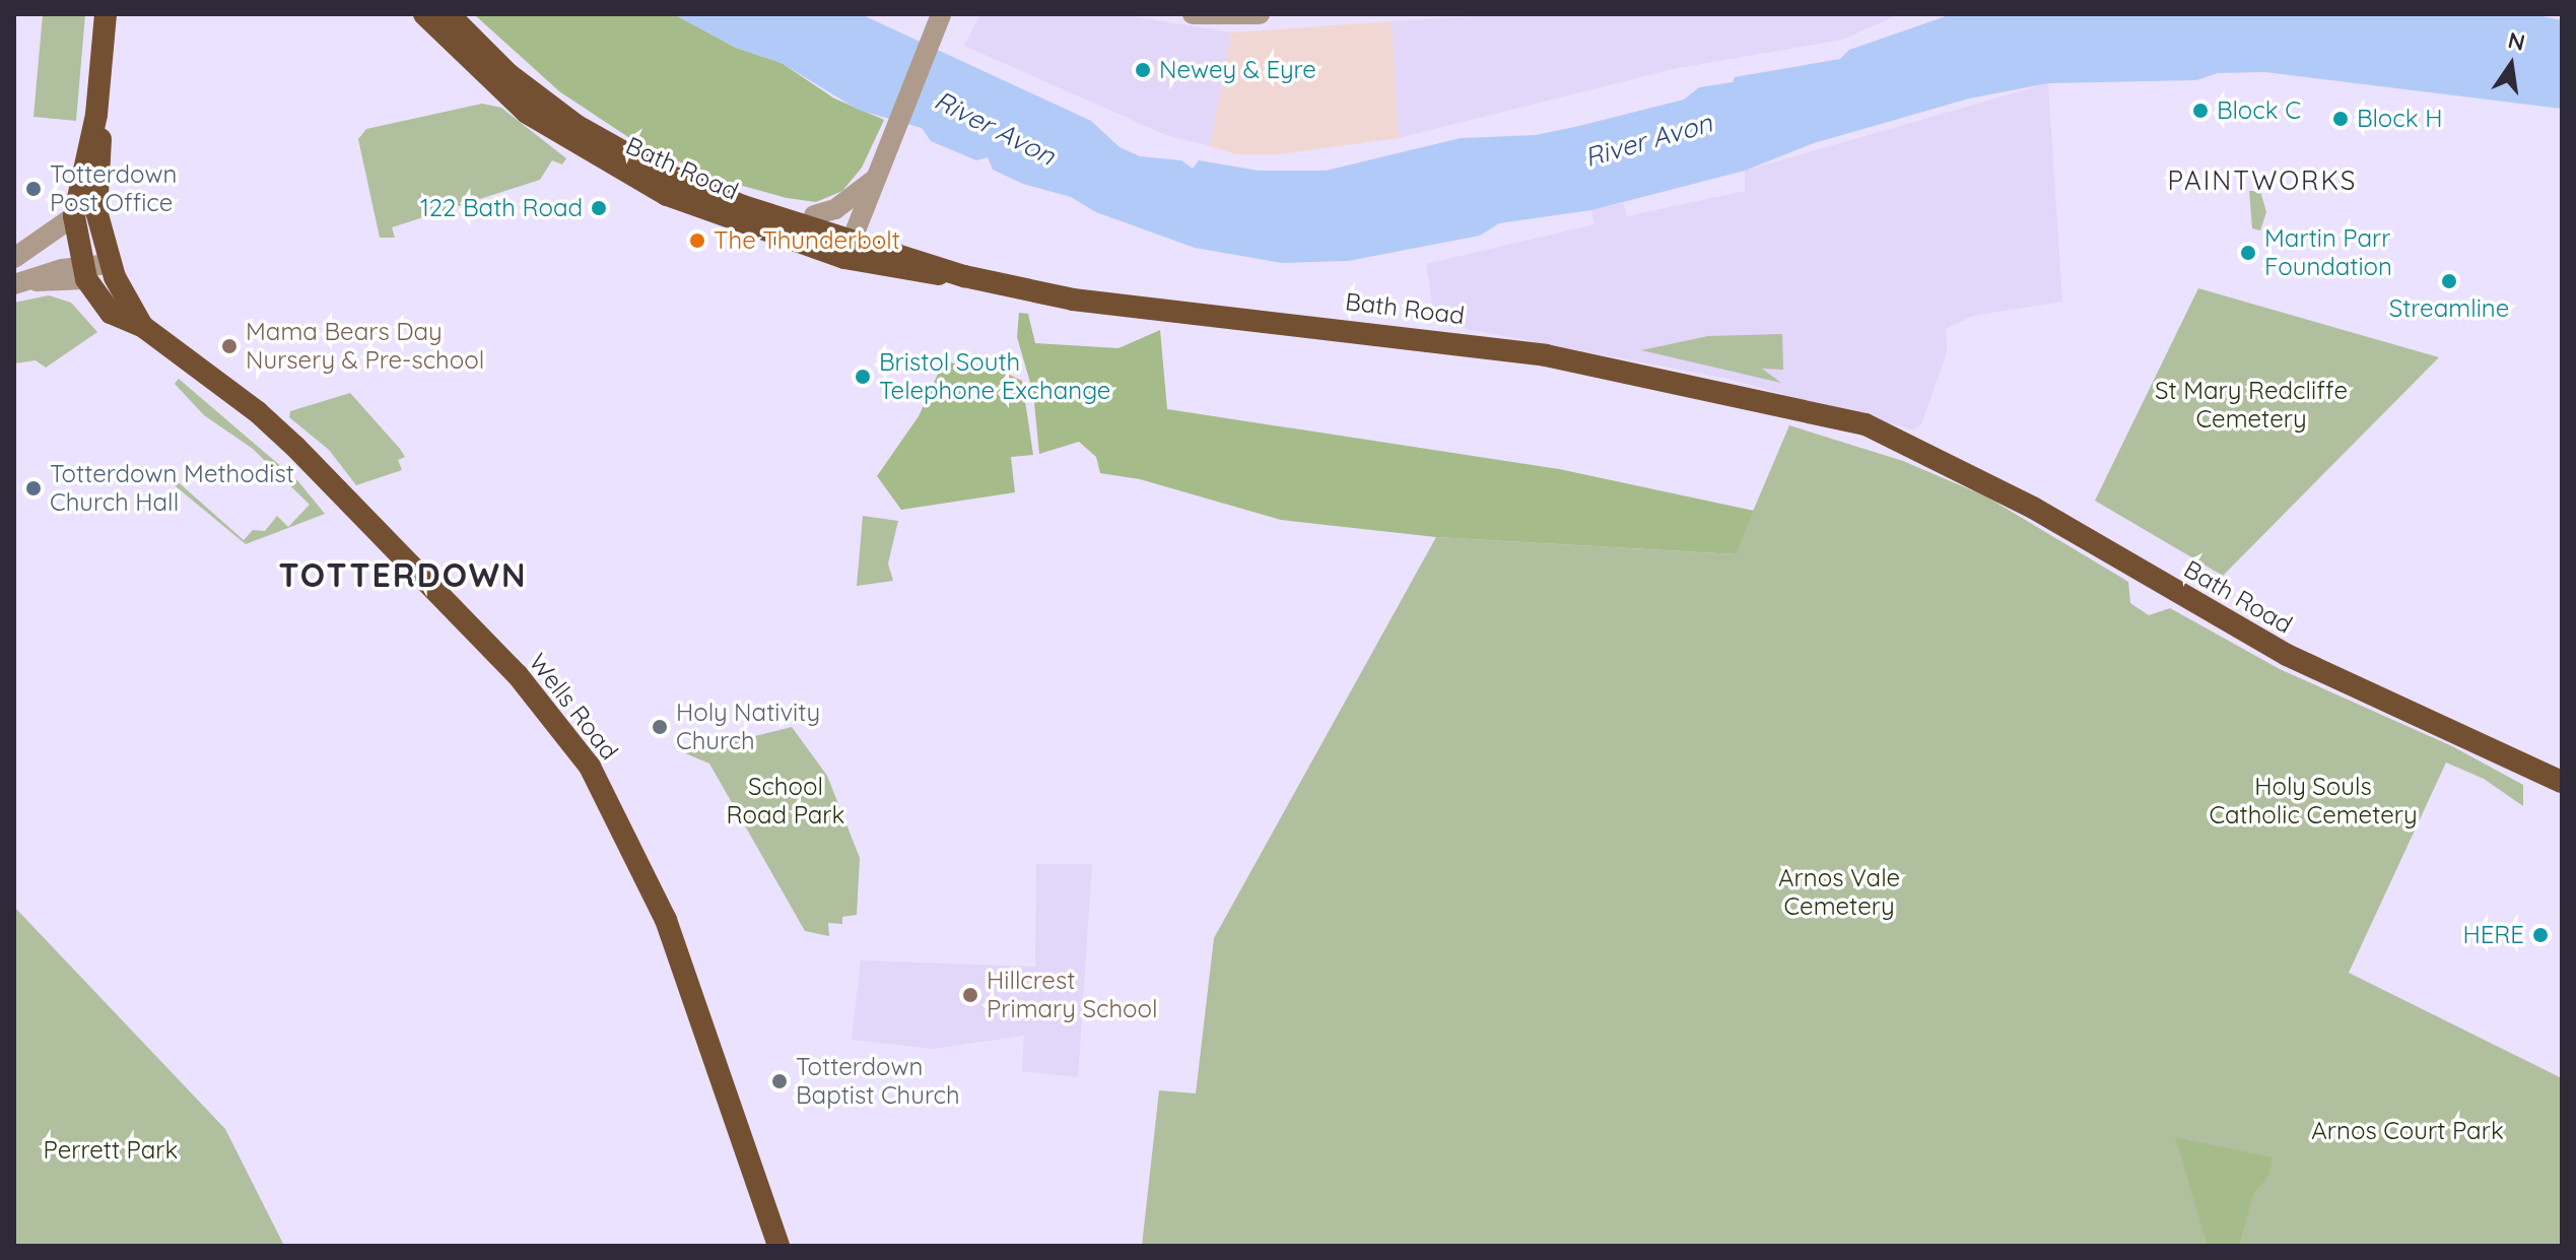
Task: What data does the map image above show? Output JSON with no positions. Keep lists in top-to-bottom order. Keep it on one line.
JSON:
{"streets":{"highway":["Bath Road","Wells Road"]},"districts":["PAINTWORKS","TOTTERDOWN"],"water":["River Avon"],"parks":["St Mary Redcliffe Cemetery","School Road Park","Holy Souls Catholic Cemetery","Arnos Vale Cemetery","Arnos Court Park","Perrett Park"],"places":["Newey & Eyre","Block C","Block H","Totterdown Post Office","122 Bath Road","The Thunderbolt","Martin Parr Foundation","Streamline","Mama Bears Day Nursery & Pre-school","Bristol South Telephone Exchange","Totterdown Methodist Church Hall","Holy Nativity Church","HERE","Hillcrest Primary School","Totterdown Baptist Church"],"north":"top"}
